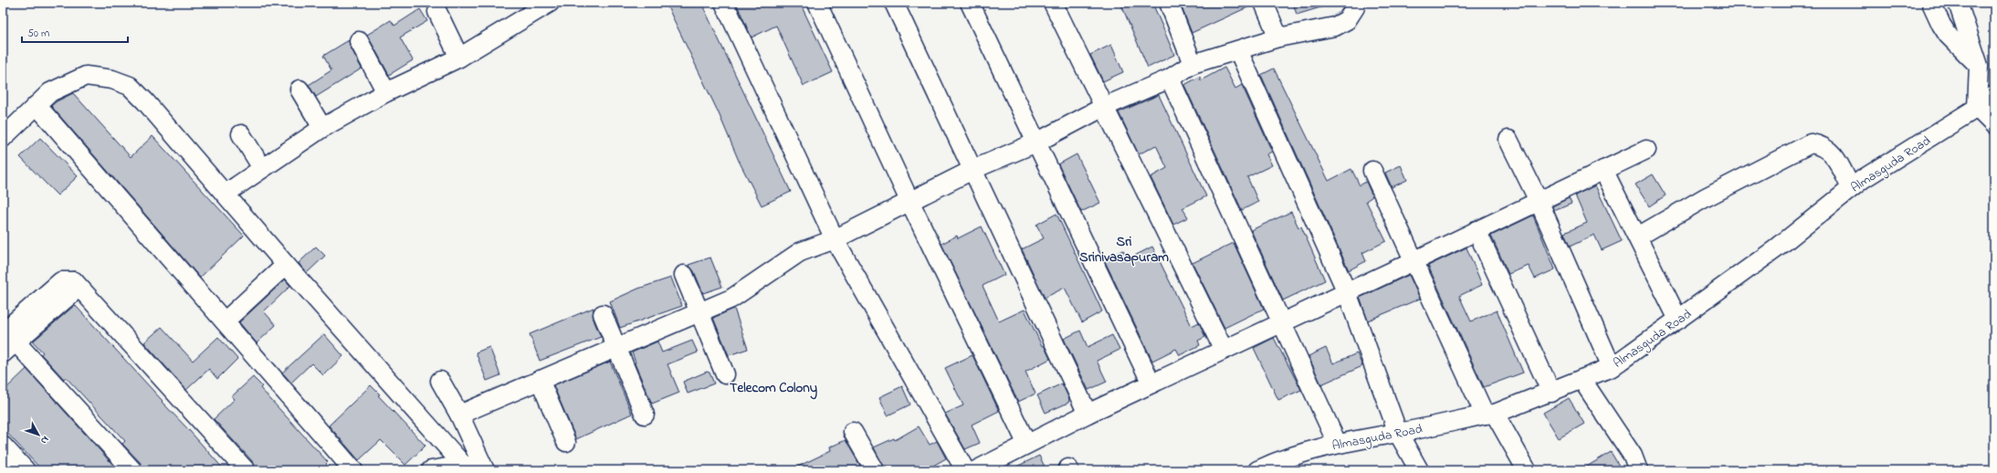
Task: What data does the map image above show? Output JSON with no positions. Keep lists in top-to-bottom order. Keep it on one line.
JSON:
{"streets":{"street":["Almasguda Road"]},"districts":["Sri Srinivasapuram","Telecom Colony"],"scale_bar":"50 m","north":"bottom right"}
